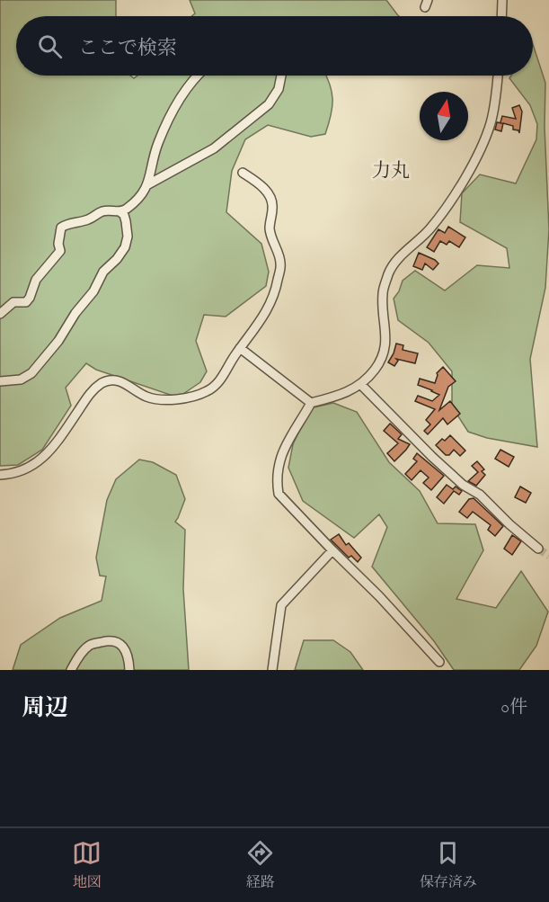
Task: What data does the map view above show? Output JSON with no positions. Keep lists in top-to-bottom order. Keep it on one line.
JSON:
{"districts":["力丸"],"north":"top","page":{"search":"ここで検索","heading":["周辺","0件"],"nav":["地図","経路","保存済み"]}}
